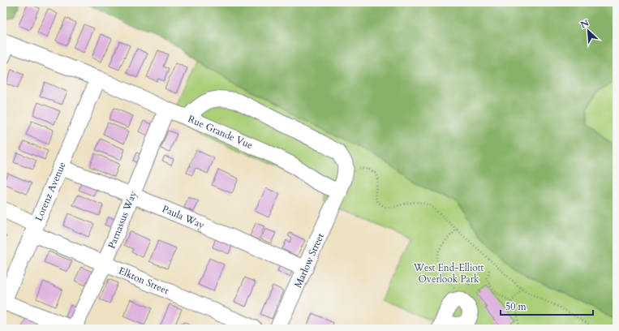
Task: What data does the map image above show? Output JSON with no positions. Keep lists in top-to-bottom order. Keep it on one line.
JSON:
{"streets":{"street":["Rue Grande Vue","Lorenz Avenue","Paula Way","Parnassus Way","Marlow Street","Elkton Street"]},"crossings":[["Rue Grande Vue","Lorenz Avenue"],["Rue Grande Vue","Parnassus Way"],["Rue Grande Vue","Marlow Street"],["Lorenz Avenue","Paula Way"],["Lorenz Avenue","Elkton Street"],["Paula Way","Parnassus Way"],["Paula Way","Marlow Street"],["Parnassus Way","Elkton Street"]],"parks":["West End-Elliott Overlook Park"],"scale_bar":"50 m","north":"top left"}
